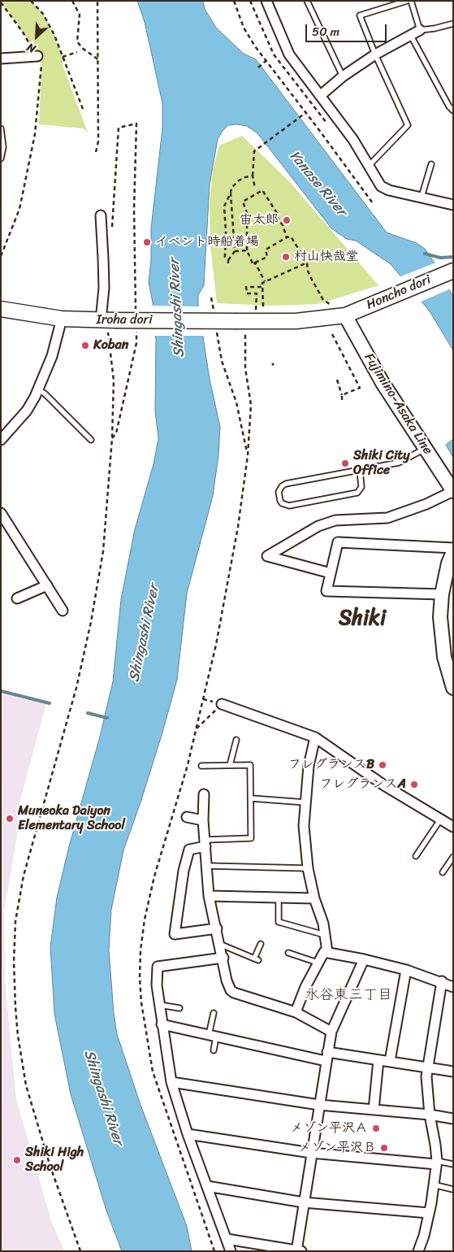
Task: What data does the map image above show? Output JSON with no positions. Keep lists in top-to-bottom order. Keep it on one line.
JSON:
{"streets":{"main road":["Honcho dori","Iroha dori","Fujimino-Asaka Line"]},"crossings":[["Honcho dori","Iroha dori"],["Honcho dori","Fujimino-Asaka Line"],["Iroha dori","Fujimino-Asaka Line"]],"districts":["Shiki","水谷東三丁目"],"water":["Yanase River","Shingashi River"],"places":["宙太郎","イベント時船着場","村山快哉堂","Koban","Shiki City Office","フレグランスB","フレグランスA","Muneoka Daiyon Elementary School","メゾン平沢Ａ","メゾン平沢Ｂ","Shiki High School"],"scale_bar":"50 m","north":"bottom left"}
